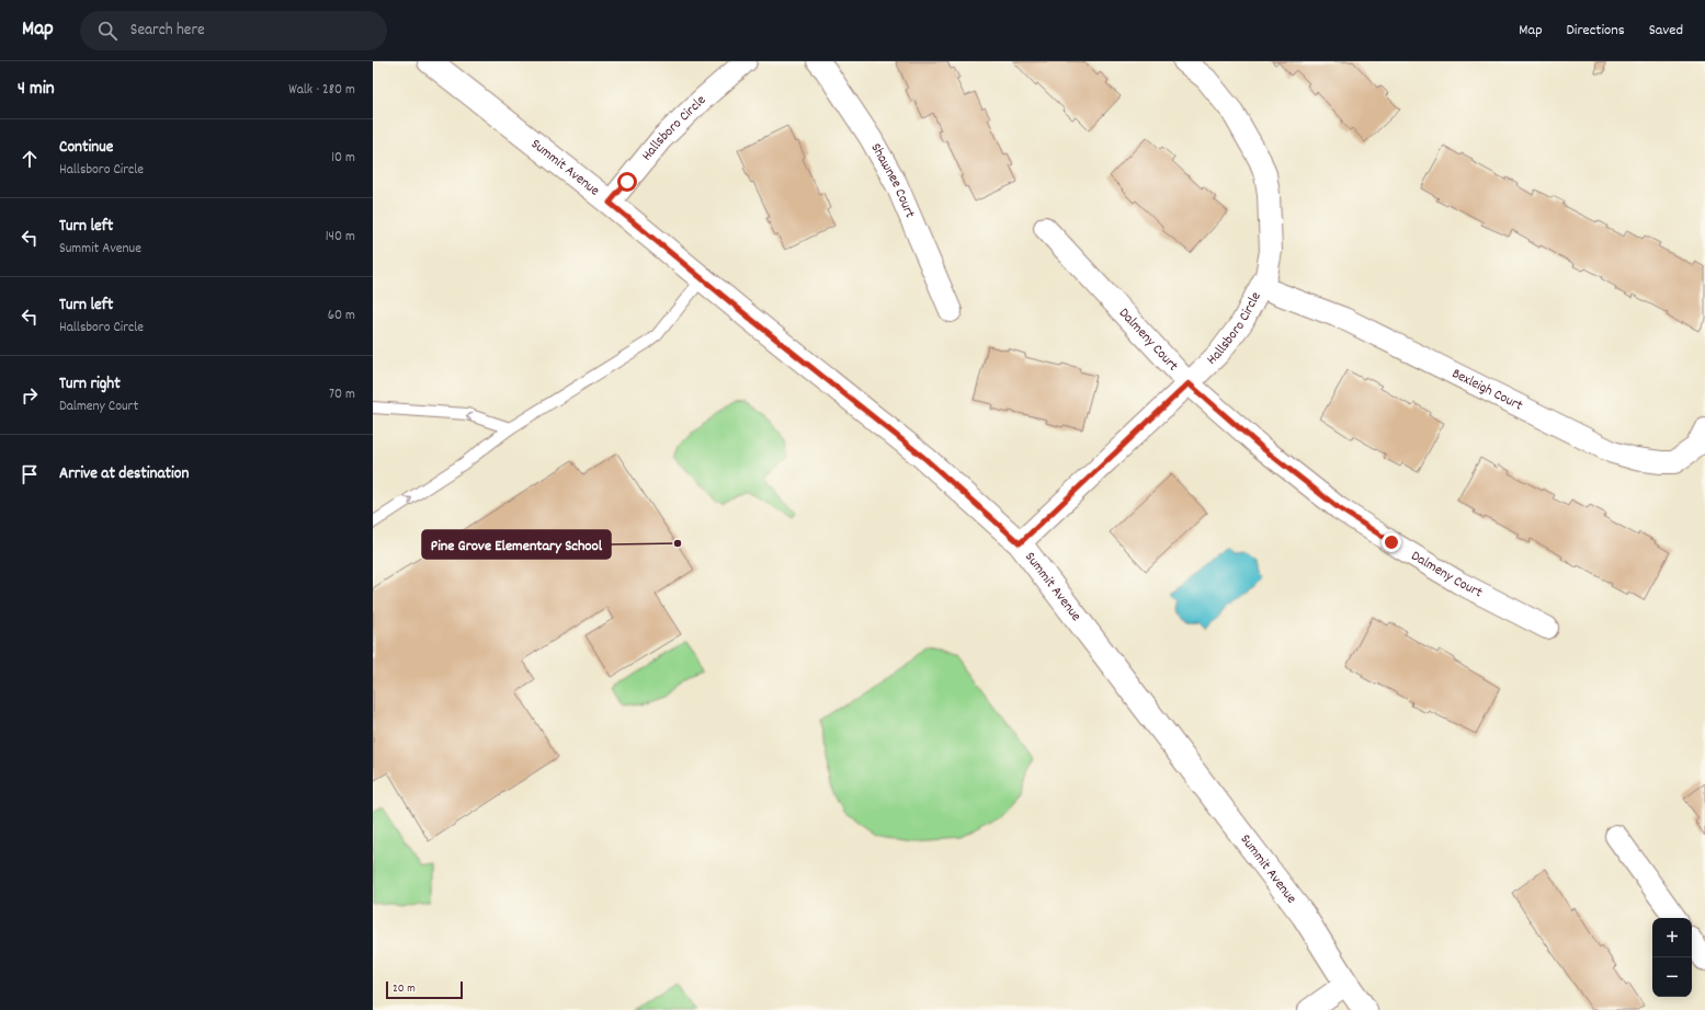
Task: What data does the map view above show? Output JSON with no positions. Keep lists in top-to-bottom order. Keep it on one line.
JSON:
{"streets":{"street":["Hallsboro Circle","Summit Avenue","Shawnee Court","Dalmeny Court","Bexleigh Court"]},"crossings":[["Hallsboro Circle","Summit Avenue"],["Hallsboro Circle","Dalmeny Court"],["Hallsboro Circle","Bexleigh Court"]],"places":["Pine Grove Elementary School"],"scale_bar":"20 m","page":{"header":"Map","search":"Search here","nav":["Map","Directions","Saved"],"heading":["4 min","Walk · 280 m"],"list":[["Continue","Hallsboro Circle","10 m"],["Turn left","Summit Avenue","140 m"],["Turn left","Hallsboro Circle","60 m"],["Turn right","Dalmeny Court","70 m"],"Arrive at destination"],"map_buttons":["+","−"],"scale":"20 m"}}
